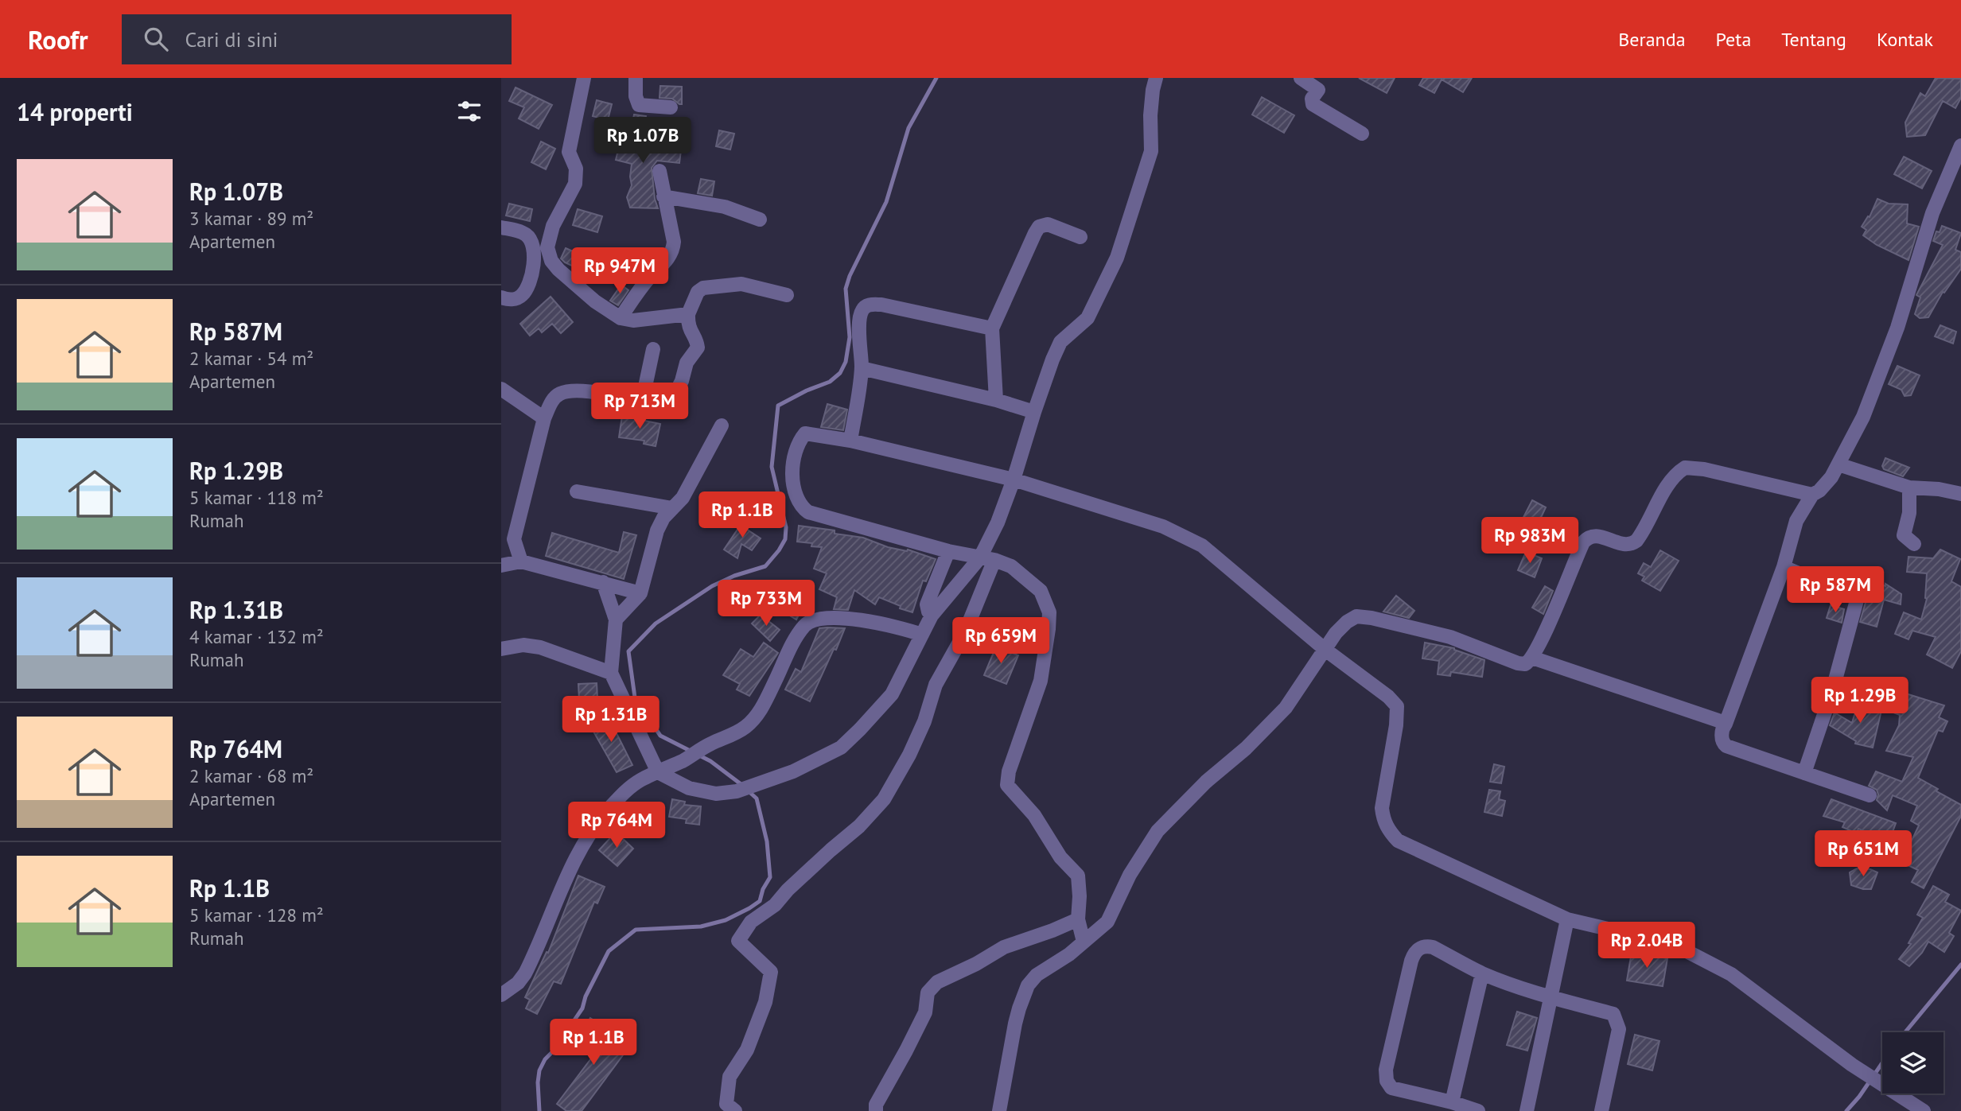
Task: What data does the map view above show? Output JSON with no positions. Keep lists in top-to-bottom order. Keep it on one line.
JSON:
{"page":{"header":"Roofr","search":"Cari di sini","nav":["Beranda","Peta","Tentang","Kontak"],"heading":"14 properti","price":["Rp 1.07B","Rp 947M","Rp 713M","Rp 1.1B","Rp 983M","Rp 587M","Rp 733M","Rp 659M","Rp 1.29B","Rp 1.31B","Rp 764M","Rp 651M","Rp 2.04B","Rp 1.1B"],"list":[{"name":"Rp 1.07B","note":"3 kamar · 89 m² · Apartemen"},{"name":"Rp 587M","note":"2 kamar · 54 m² · Apartemen"},{"name":"Rp 1.29B","note":"5 kamar · 118 m² · Rumah"},{"name":"Rp 1.31B","note":"4 kamar · 132 m² · Rumah"},{"name":"Rp 764M","note":"2 kamar · 68 m² · Apartemen"},{"name":"Rp 1.1B","note":"5 kamar · 128 m² · Rumah"}]}}
